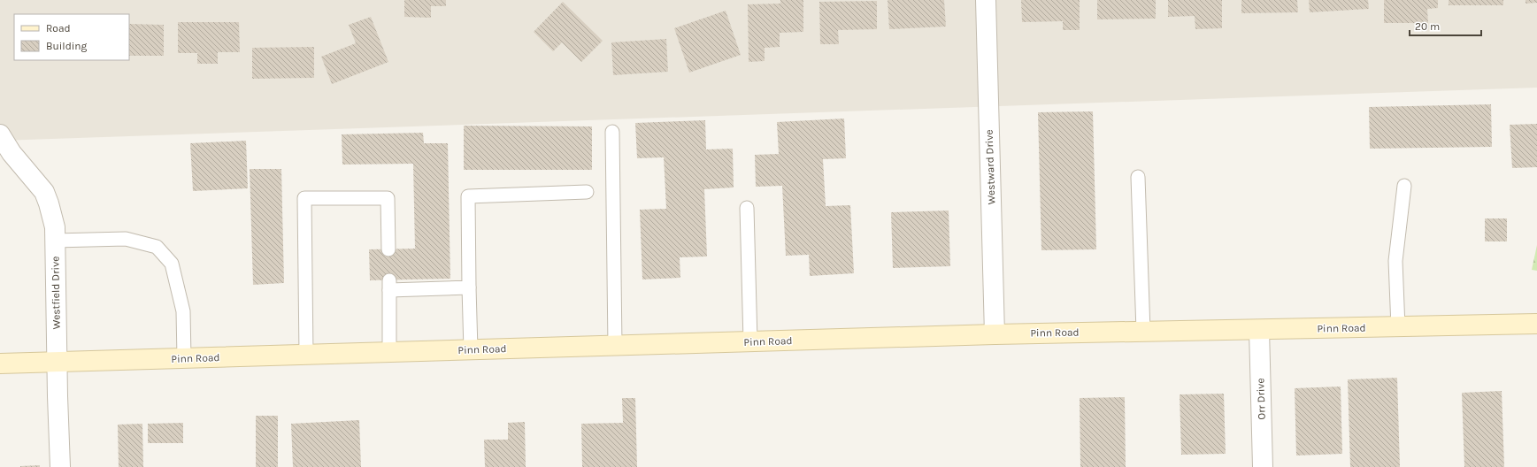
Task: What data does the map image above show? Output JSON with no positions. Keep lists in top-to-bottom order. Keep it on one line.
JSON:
{"streets":{"street":["Westward Drive","Westfield Drive","Pinn Road","Orr Drive"]},"crossings":[["Westward Drive","Pinn Road"],["Westfield Drive","Pinn Road"],["Pinn Road","Orr Drive"]],"legend":["Road","Building"],"scale_bar":"20 m"}
